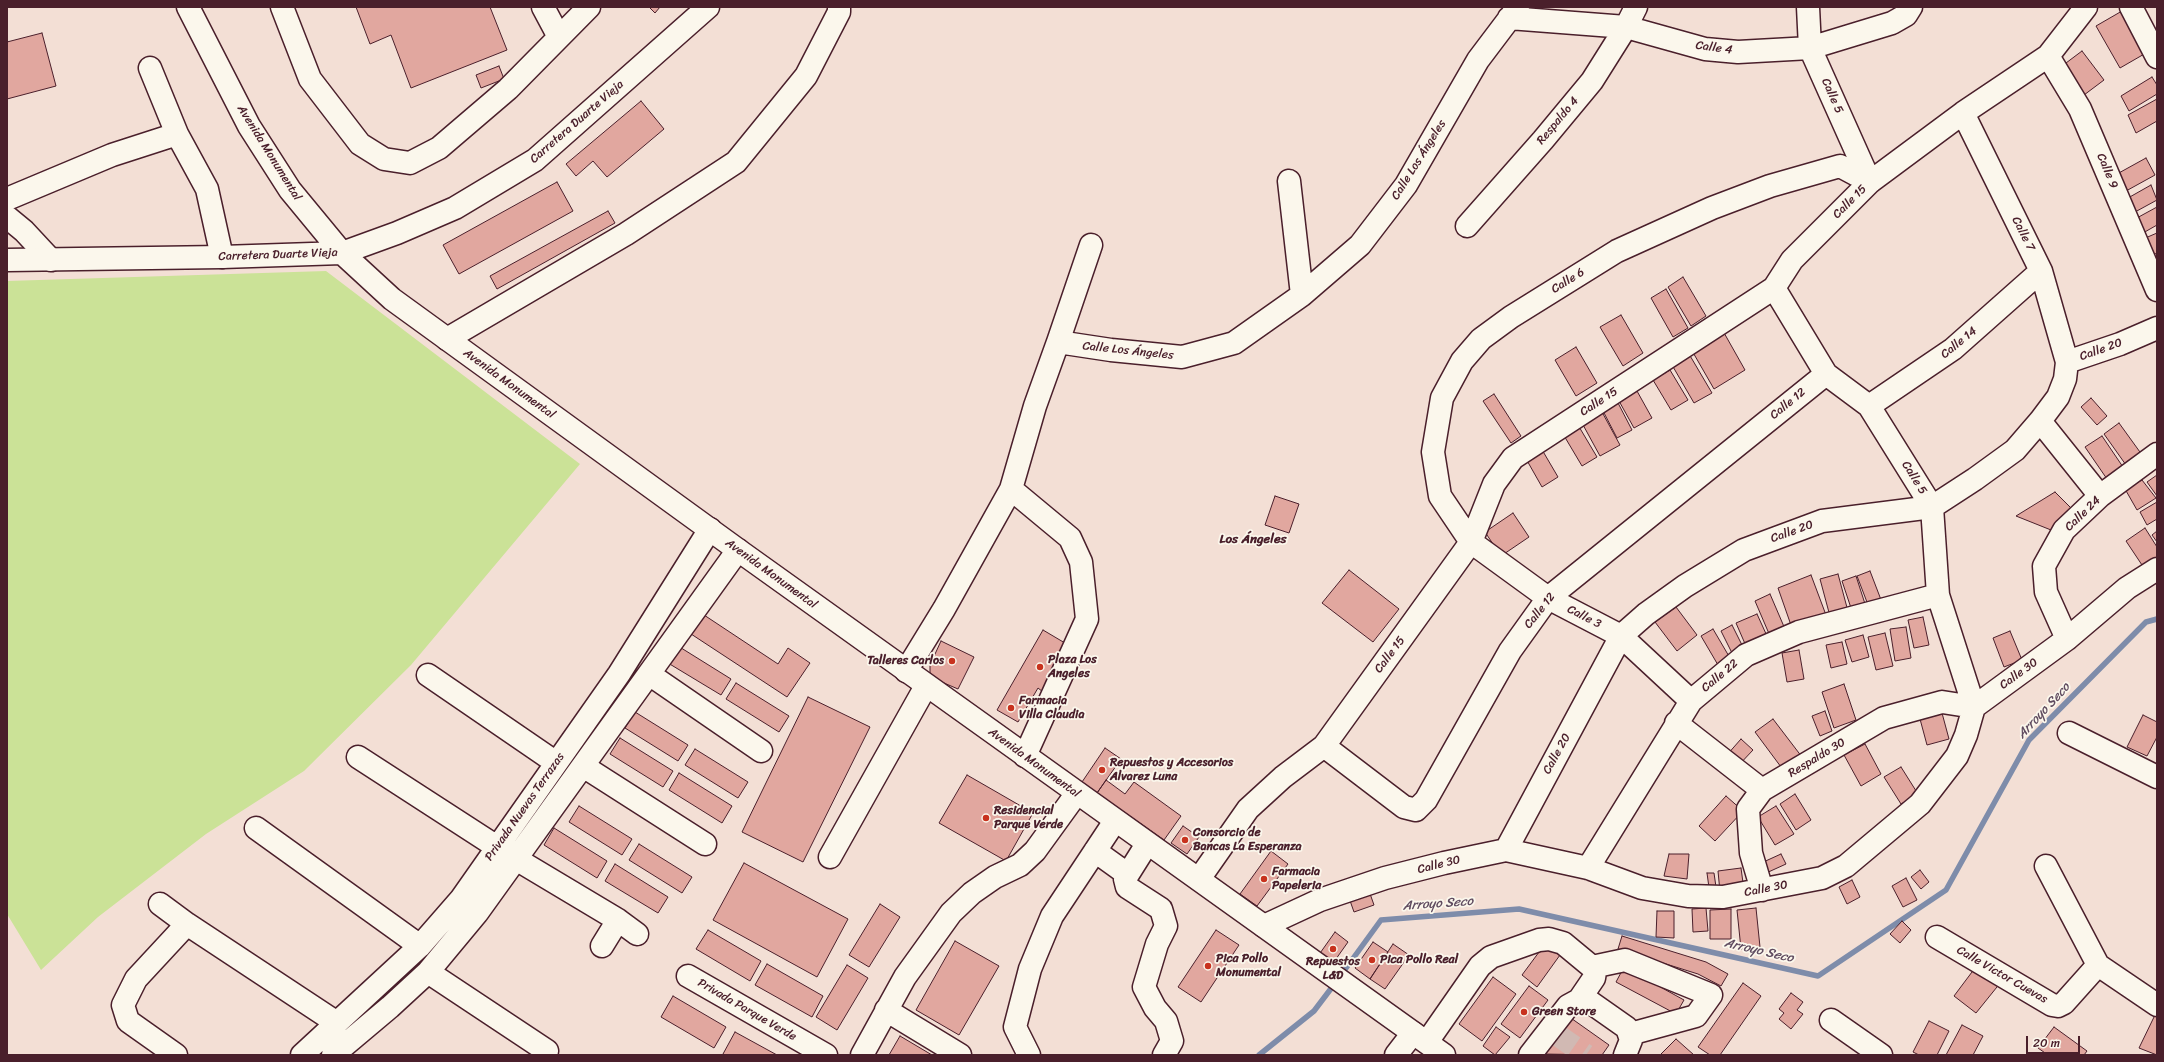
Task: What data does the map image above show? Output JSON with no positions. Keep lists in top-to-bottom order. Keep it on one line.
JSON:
{"streets":{"street":["Calle 4","Calle 5","Respaldo 4","Carretera Duarte Vieja","Avenida Monumental","Calle Los Ángeles","Calle 9","Calle 15","Calle 7","Calle 6","Calle 14","Calle 20","Calle 12","Calle 24","Calle 3","Calle 30","Calle 22","Respaldo 30","Privada Nuevas Terrazas","Calle Victor Cuevas","Privada Parque Verde"]},"crossings":[["Calle 4","Calle 5"],["Calle 4","Respaldo 4"],["Calle 4","Calle Los Ángeles"],["Calle 5","Calle 15"],["Calle 5","Calle 6"],["Calle 5","Calle 14"],["Calle 5","Calle 20"],["Calle 5","Calle 12"],["Calle 5","Calle 30"],["Calle 5","Calle 22"],["Calle 5","Respaldo 30"],["Carretera Duarte Vieja","Avenida Monumental"],["Avenida Monumental","Calle 15"],["Avenida Monumental","Calle 30"],["Avenida Monumental","Privada Nuevas Terrazas"],["Calle 9","Calle 15"],["Calle 15","Calle 7"],["Calle 15","Calle 6"],["Calle 15","Calle 12"],["Calle 15","Calle 3"],["Calle 7","Calle 14"],["Calle 7","Calle 20"],["Calle 6","Calle 3"],["Calle 20","Calle 3"],["Calle 20","Calle 30"],["Calle 12","Calle 3"],["Calle 24","Calle 30"],["Calle 3","Calle 22"],["Calle 30","Calle 22"],["Calle 30","Respaldo 30"]],"districts":["Los Ángeles"],"water":["Arroyo Seco"],"places":["Talleres Carlos","Plaza Los Angeles","Farmacia Villa Claudia","Repuestos y Accesorios Alvarez Luna","Residencial Parque Verde","Consorcio de Bancas La Esperanza","Farmacia Papeleria","Repuestos L&D","Pica Pollo Real","Pica Pollo Monumental","Green Store"],"scale_bar":"20 m"}
